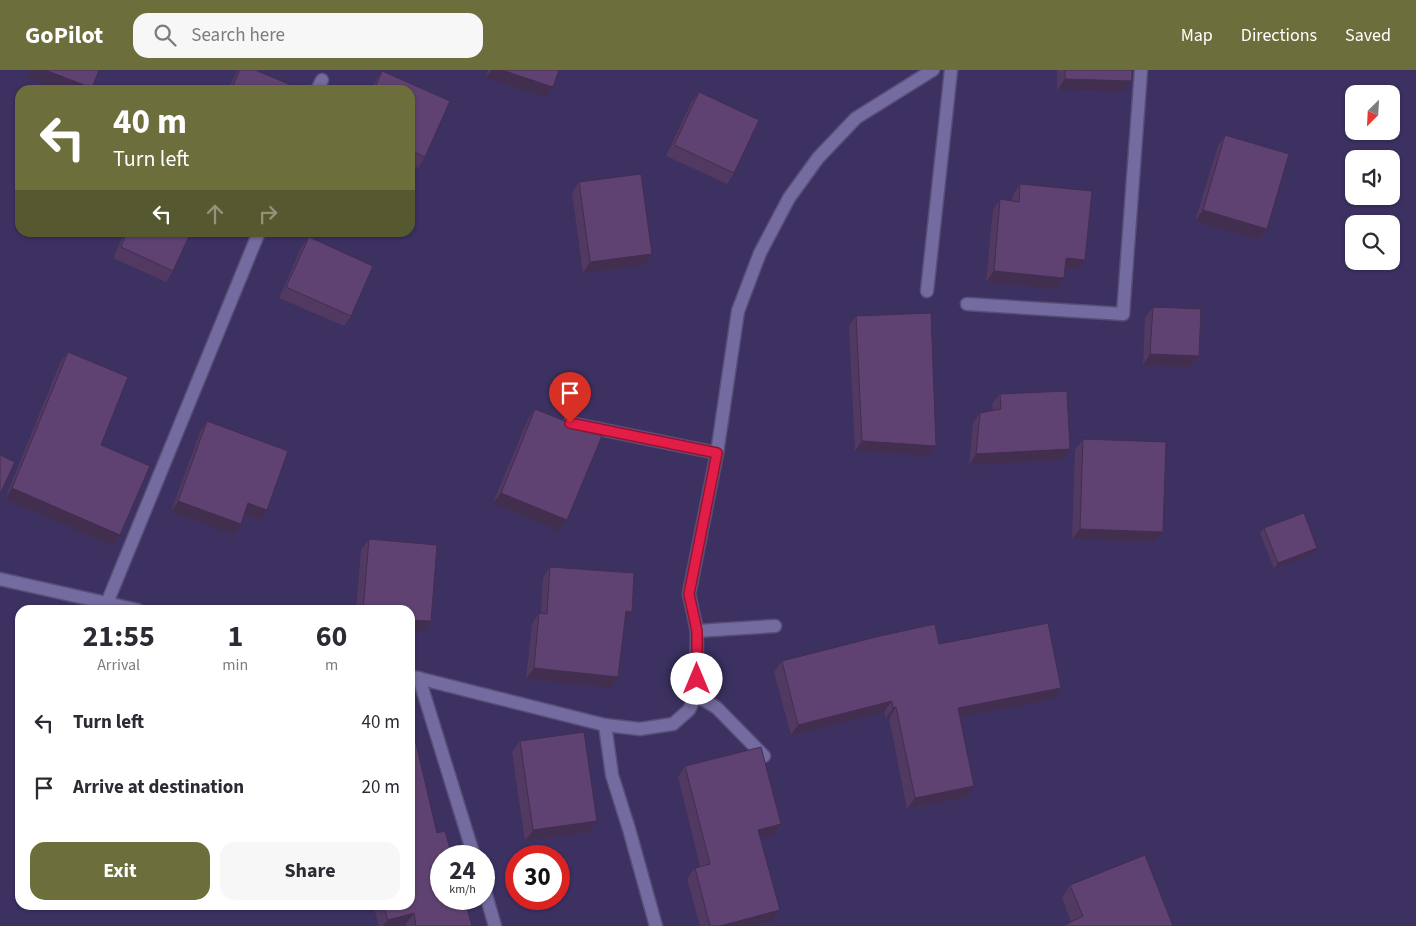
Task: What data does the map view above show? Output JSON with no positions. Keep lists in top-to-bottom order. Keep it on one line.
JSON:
{"north":"bottom left","page":{"header":"GoPilot","search":"Search here","nav":["Map","Directions","Saved"],"turn":["40 m","Turn left"],"eta":["21:55","Arrival","1","min","60","m"],"list":[{"name":"Turn left","value":"40 m"},{"name":"Arrive at destination","value":"20 m"}],"buttons":["Exit","Share"],"speed":"24 km/h","limit":"30"}}
